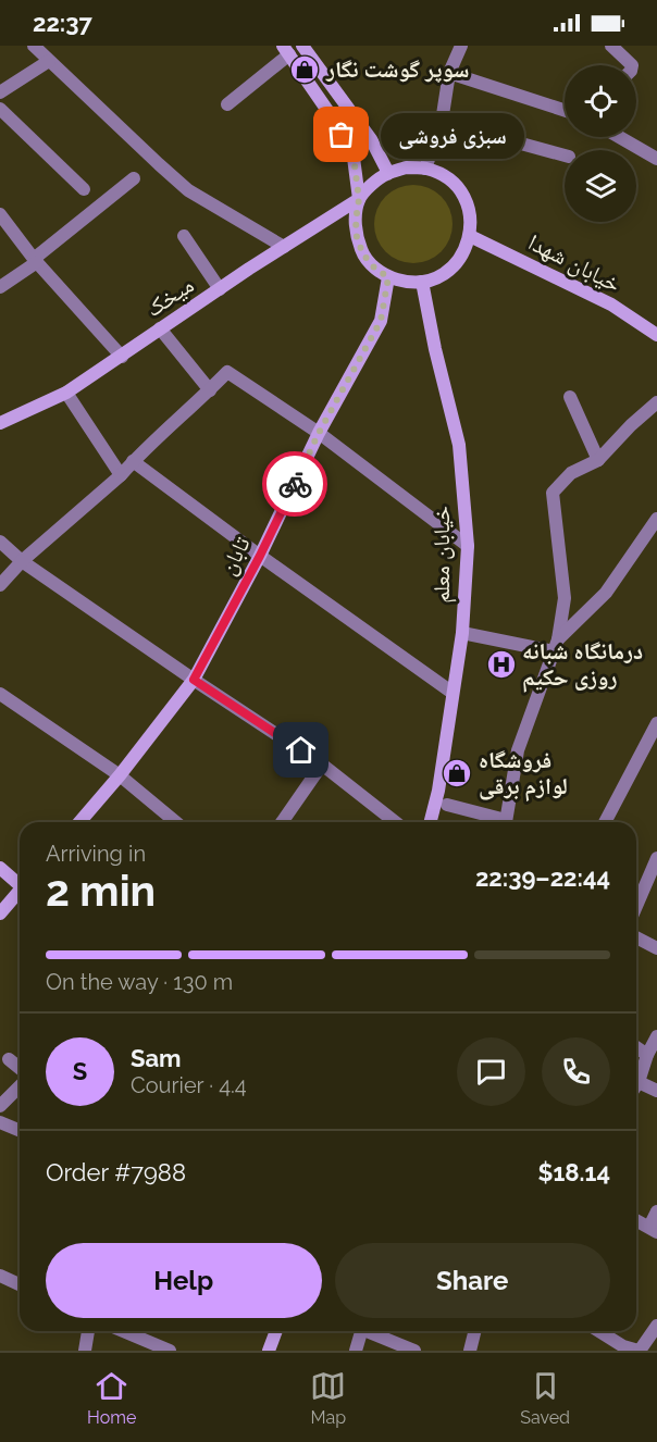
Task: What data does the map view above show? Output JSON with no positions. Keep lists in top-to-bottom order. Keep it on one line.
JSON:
{"streets":{"street":["خیابان شهدا","میخک","خیابان معلم","تابان"]},"crossings":[["خیابان شهدا","میخک"],["خیابان شهدا","خیابان معلم"],["خیابان شهدا","تابان"],["میخک","خیابان معلم"],["میخک","تابان"],["خیابان معلم","تابان"]],"places":{"shop":["سوپر گوشت نگار","فروشگاه لوازم برقی"],"other":["سبزی فروشی"],"hospital":["درمانگاه شبانه روزی حکیم"]},"page":{"status":"22:37","bubble":"سبزی فروشی","heading":["2 min","Arriving in","22:39–22:44"],"panel":["Sam","Courier · 4.4","Order #7988","$18.14"],"bar":"On the way · 130 m","round":"S","buttons":["Help","Share"],"tabs":["Home","Map","Saved"]}}
